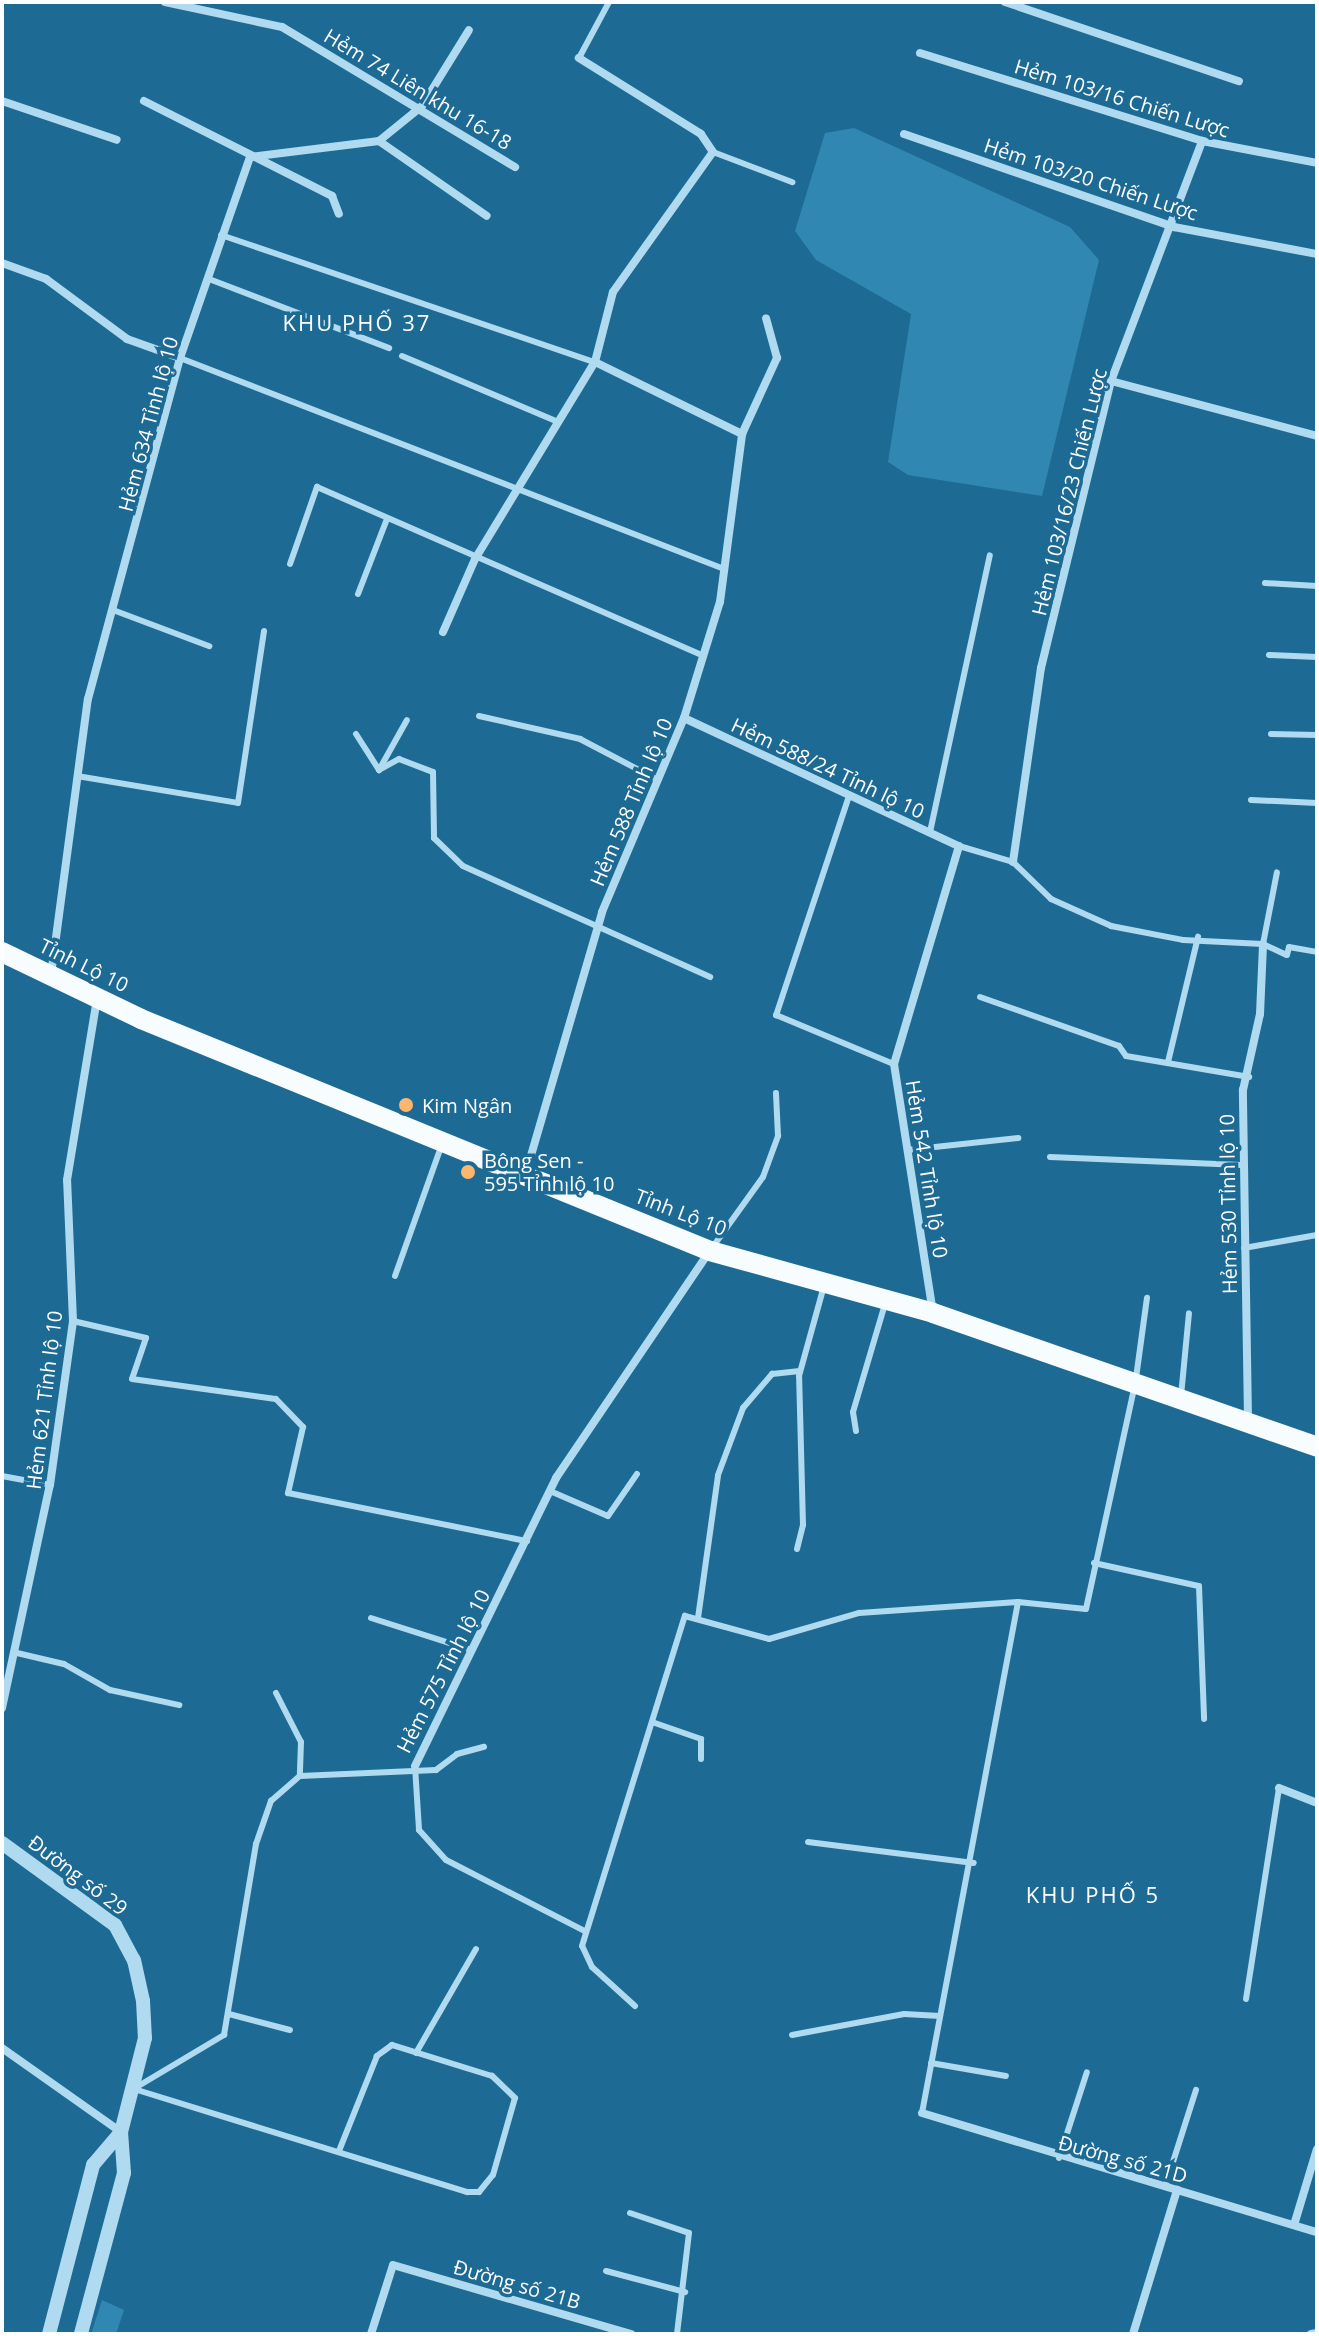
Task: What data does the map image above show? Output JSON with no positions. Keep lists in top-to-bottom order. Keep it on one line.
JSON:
{"streets":{"main road":["Tỉnh Lộ 10"],"street":["Hẻm 74 Liên khu 16-18","Hẻm 103/16 Chiến Lược","Hẻm 103/20 Chiến Lược","Hẻm 634 Tỉnh lộ 10","Hẻm 103/16/23 Chiến Lược","Hẻm 588/24 Tỉnh lộ 10","Hẻm 588 Tỉnh lộ 10","Hẻm 542 Tỉnh lộ 10","Hẻm 530 Tỉnh lộ 10","Hẻm 621 Tỉnh lộ 10","Hẻm 575 Tỉnh lộ 10","Đường số 29","Đường số 21D","Đường số 21B"]},"crossings":[["Hẻm 103/16 Chiến Lược","Hẻm 103/16/23 Chiến Lược"],["Hẻm 103/20 Chiến Lược","Hẻm 103/16/23 Chiến Lược"],["Hẻm 634 Tỉnh lộ 10","Tỉnh Lộ 10"],["Hẻm 588/24 Tỉnh lộ 10","Hẻm 588 Tỉnh lộ 10"],["Hẻm 588/24 Tỉnh lộ 10","Hẻm 542 Tỉnh lộ 10"],["Hẻm 588 Tỉnh lộ 10","Tỉnh Lộ 10"],["Tỉnh Lộ 10","Hẻm 542 Tỉnh lộ 10"],["Tỉnh Lộ 10","Hẻm 530 Tỉnh lộ 10"],["Tỉnh Lộ 10","Hẻm 621 Tỉnh lộ 10"],["Tỉnh Lộ 10","Hẻm 575 Tỉnh lộ 10"]],"districts":["KHU PHỐ 37","KHU PHỐ 5"],"places":["Kim Ngân","Bông Sen - 595 Tỉnh lộ 10"]}
